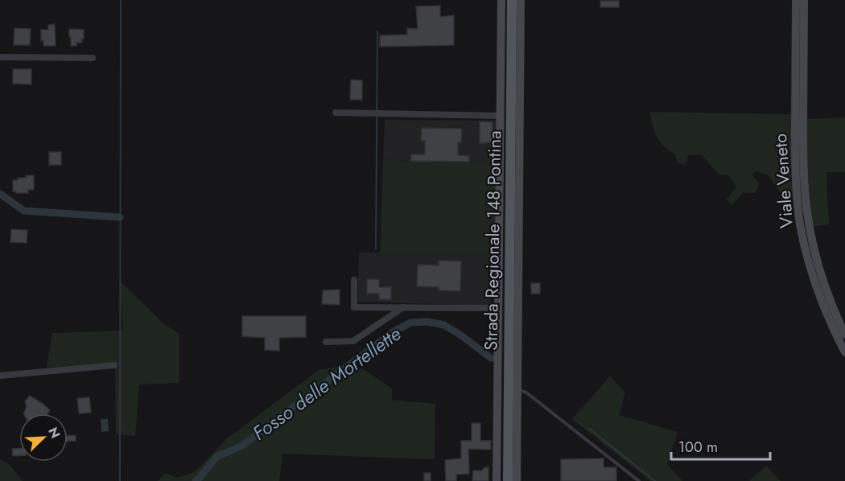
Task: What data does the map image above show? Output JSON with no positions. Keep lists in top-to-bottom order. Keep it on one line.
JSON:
{"streets":{"main road":["Strada Regionale 148 Pontina"],"street":["Viale Veneto"]},"water":["Fosso delle Mortellette"],"scale_bar":"100 m","north":"top right"}
